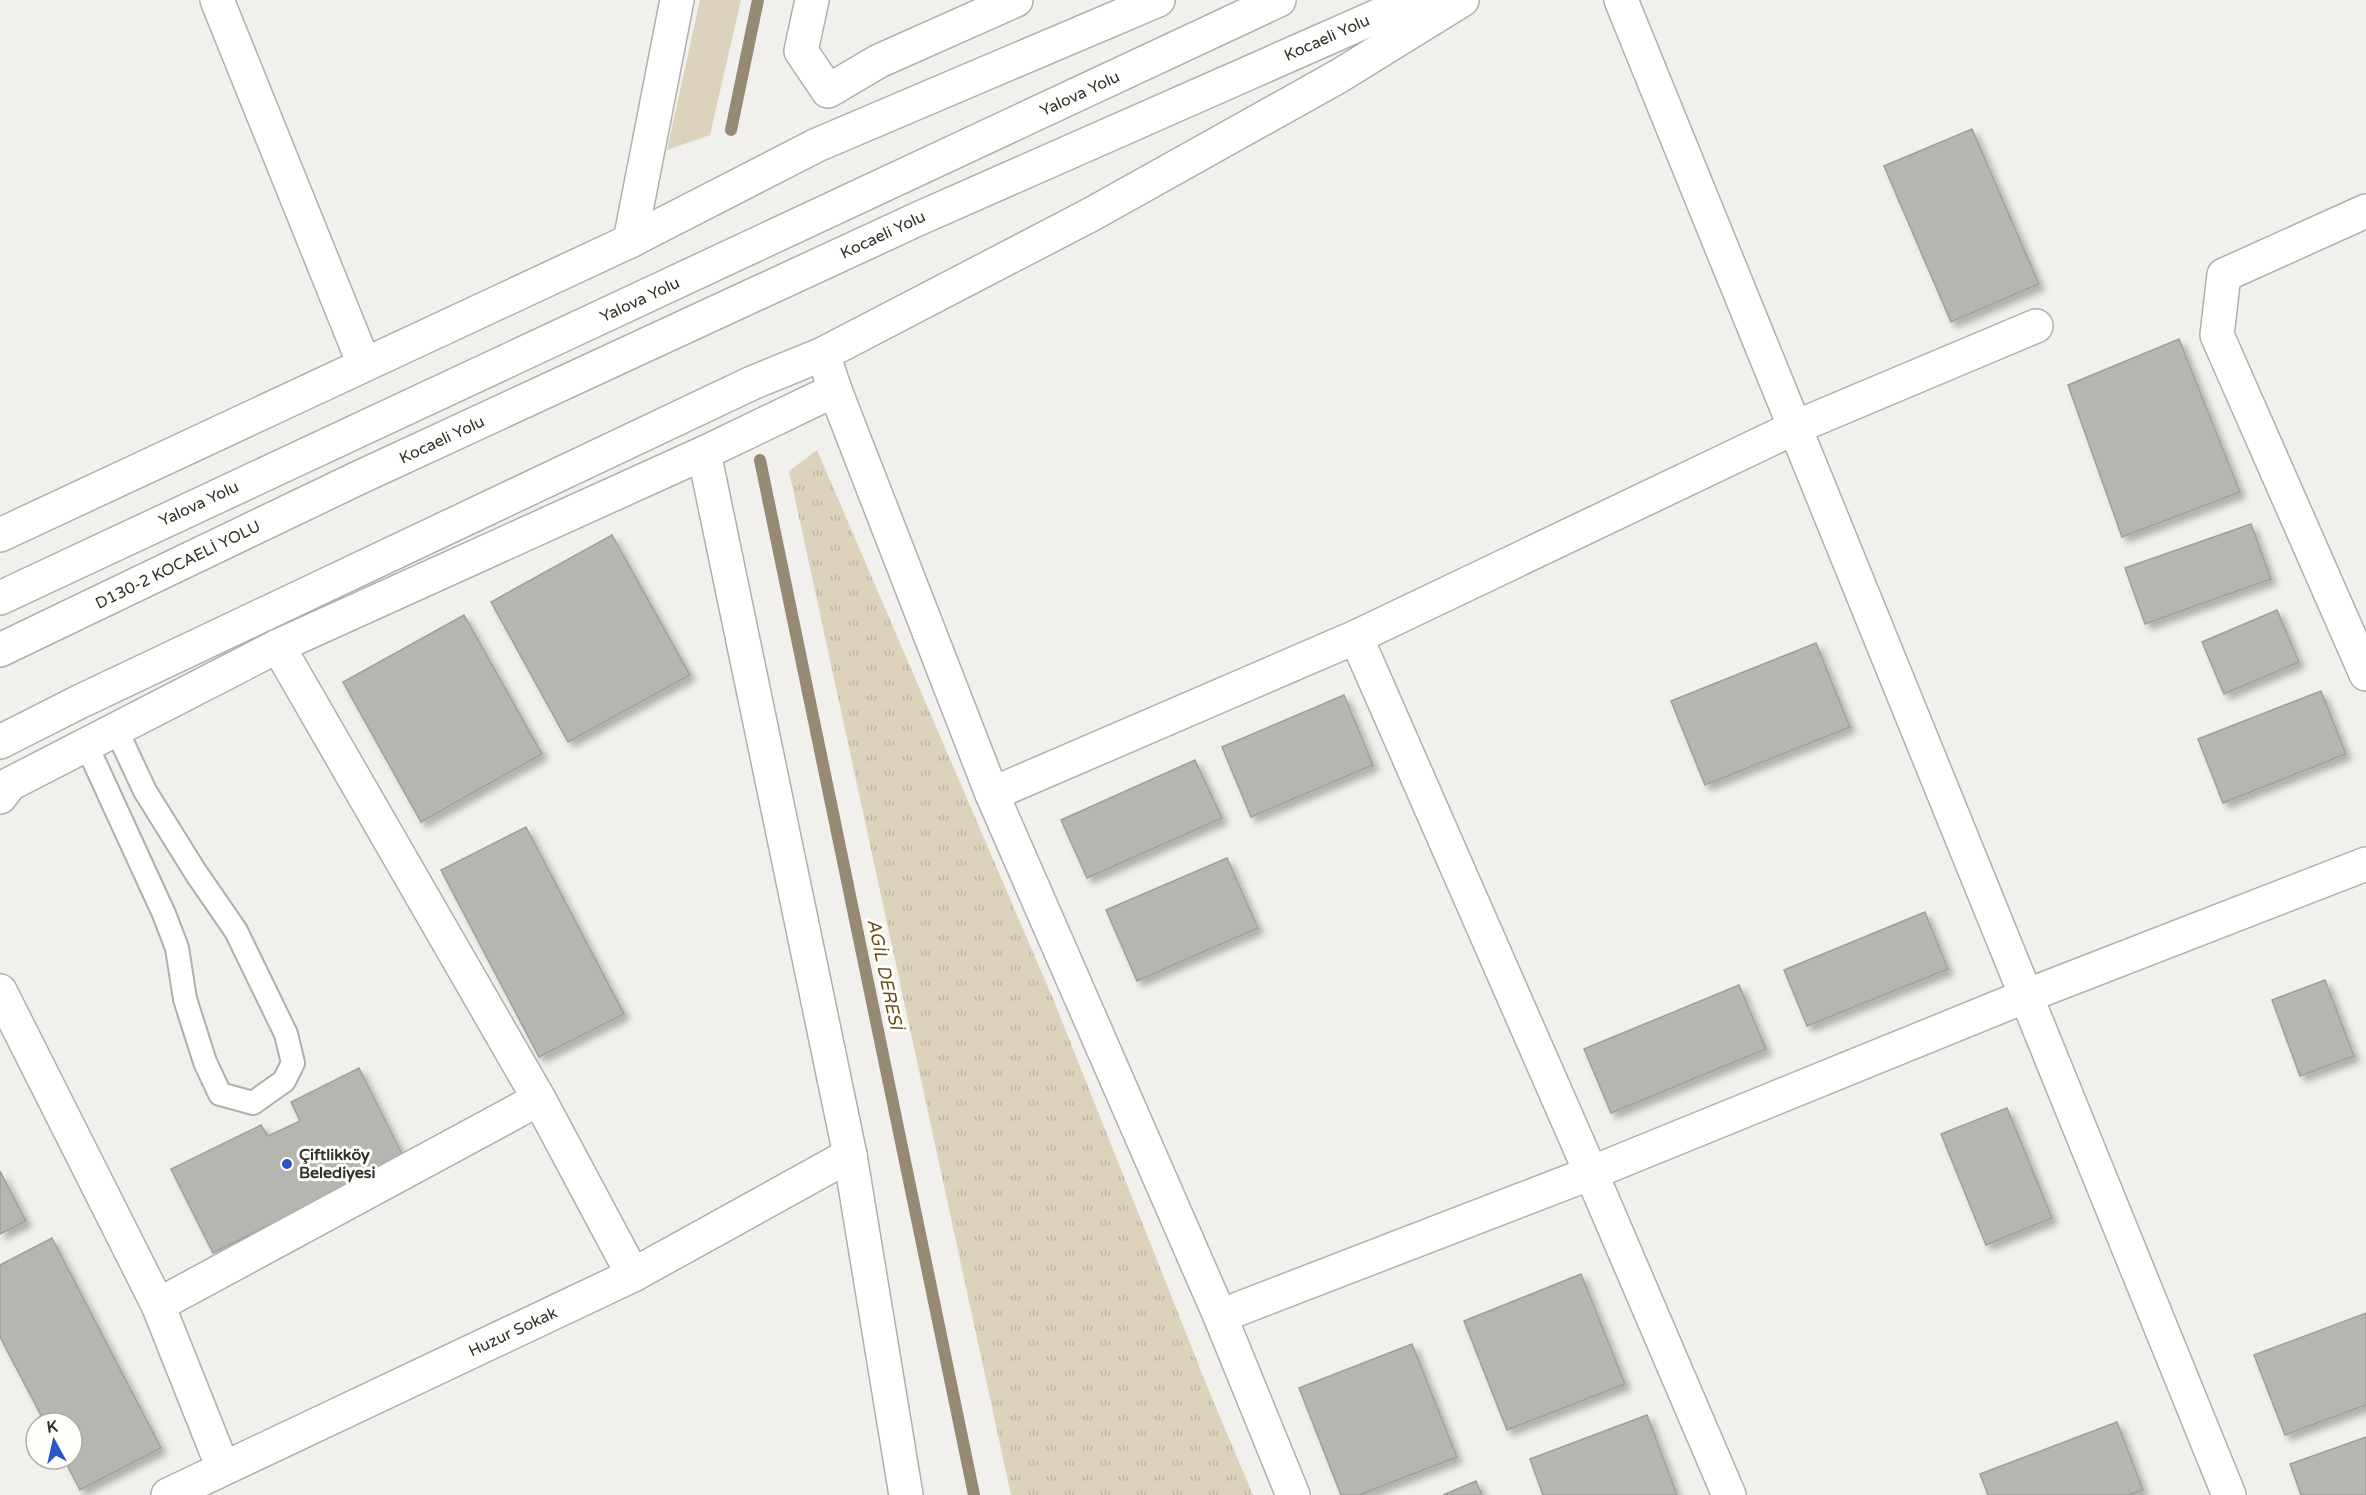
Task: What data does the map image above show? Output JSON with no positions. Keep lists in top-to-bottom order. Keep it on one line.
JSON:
{"streets":{"main road":["Kocaeli̇ Yolu","Yalova Yolu","D130-2 KOCAELİ YOLU","Huzur Sokak"]},"crossings":[["Kocaeli̇ Yolu","D130-2 KOCAELİ YOLU"]],"water":["AGİL DERESİ"],"places":["Çiftlikköy Belediyesi"],"north":"top"}
